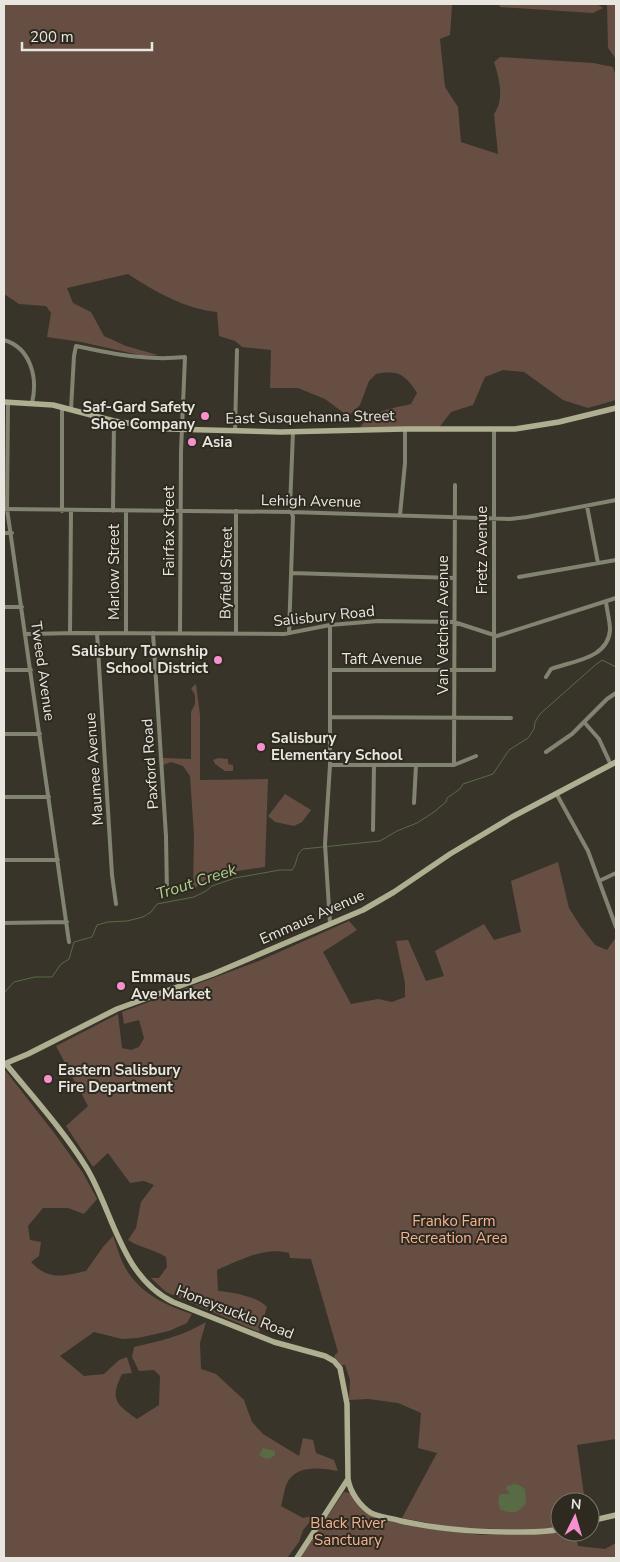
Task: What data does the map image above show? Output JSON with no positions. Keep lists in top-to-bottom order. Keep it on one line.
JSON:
{"streets":{"main road":["East Susquehanna Street","Emmaus Avenue","Honeysuckle Road"],"street":["Lehigh Avenue","Fairfax Street","Fretz Avenue","Marlow Street","Byfield Street","Salisbury Road","Van Vetchen Avenue","Taft Avenue","Tweed Avenue","Paxford Road","Maumee Avenue"]},"crossings":[["East Susquehanna Street","Fairfax Street"],["East Susquehanna Street","Fretz Avenue"],["East Susquehanna Street","Marlow Street"],["East Susquehanna Street","Tweed Avenue"],["Lehigh Avenue","Fairfax Street"],["Lehigh Avenue","Fretz Avenue"],["Lehigh Avenue","Marlow Street"],["Lehigh Avenue","Byfield Street"],["Lehigh Avenue","Van Vetchen Avenue"],["Lehigh Avenue","Tweed Avenue"],["Fairfax Street","Salisbury Road"],["Fretz Avenue","Salisbury Road"],["Fretz Avenue","Taft Avenue"],["Marlow Street","Salisbury Road"],["Byfield Street","Salisbury Road"],["Salisbury Road","Van Vetchen Avenue"],["Salisbury Road","Tweed Avenue"],["Salisbury Road","Paxford Road"],["Salisbury Road","Maumee Avenue"],["Van Vetchen Avenue","Taft Avenue"],["Emmaus Avenue","Honeysuckle Road"]],"water":["Trout Creek"],"parks":["Franko Farm Recreation Area","Black River Sanctuary"],"places":["Saf-Gard Safety Shoe Company","Asia","Salisbury Township School District","Salisbury Elementary School","Emmaus Ave Market","Eastern Salisbury Fire Department"],"scale_bar":"200 m","north":"top"}
